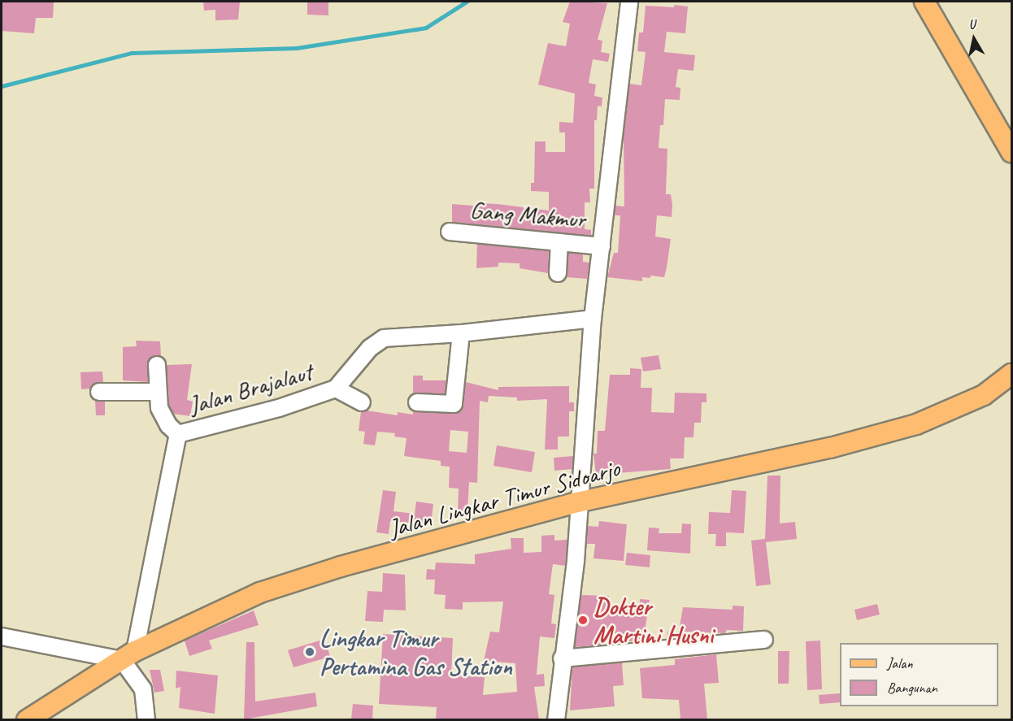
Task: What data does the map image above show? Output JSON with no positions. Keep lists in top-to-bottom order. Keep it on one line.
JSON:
{"streets":{"main road":["Jalan Lingkar Timur Sidoarjo"],"street":["Gang Makmur","Jalan Brajalaut"]},"crossings":[["Jalan Brajalaut","Jalan Lingkar Timur Sidoarjo"]],"places":["Dokter Martini Husni","Lingkar Timur Pertamina Gas Station"],"legend":["Jalan","Bangunan"],"north":"top"}
